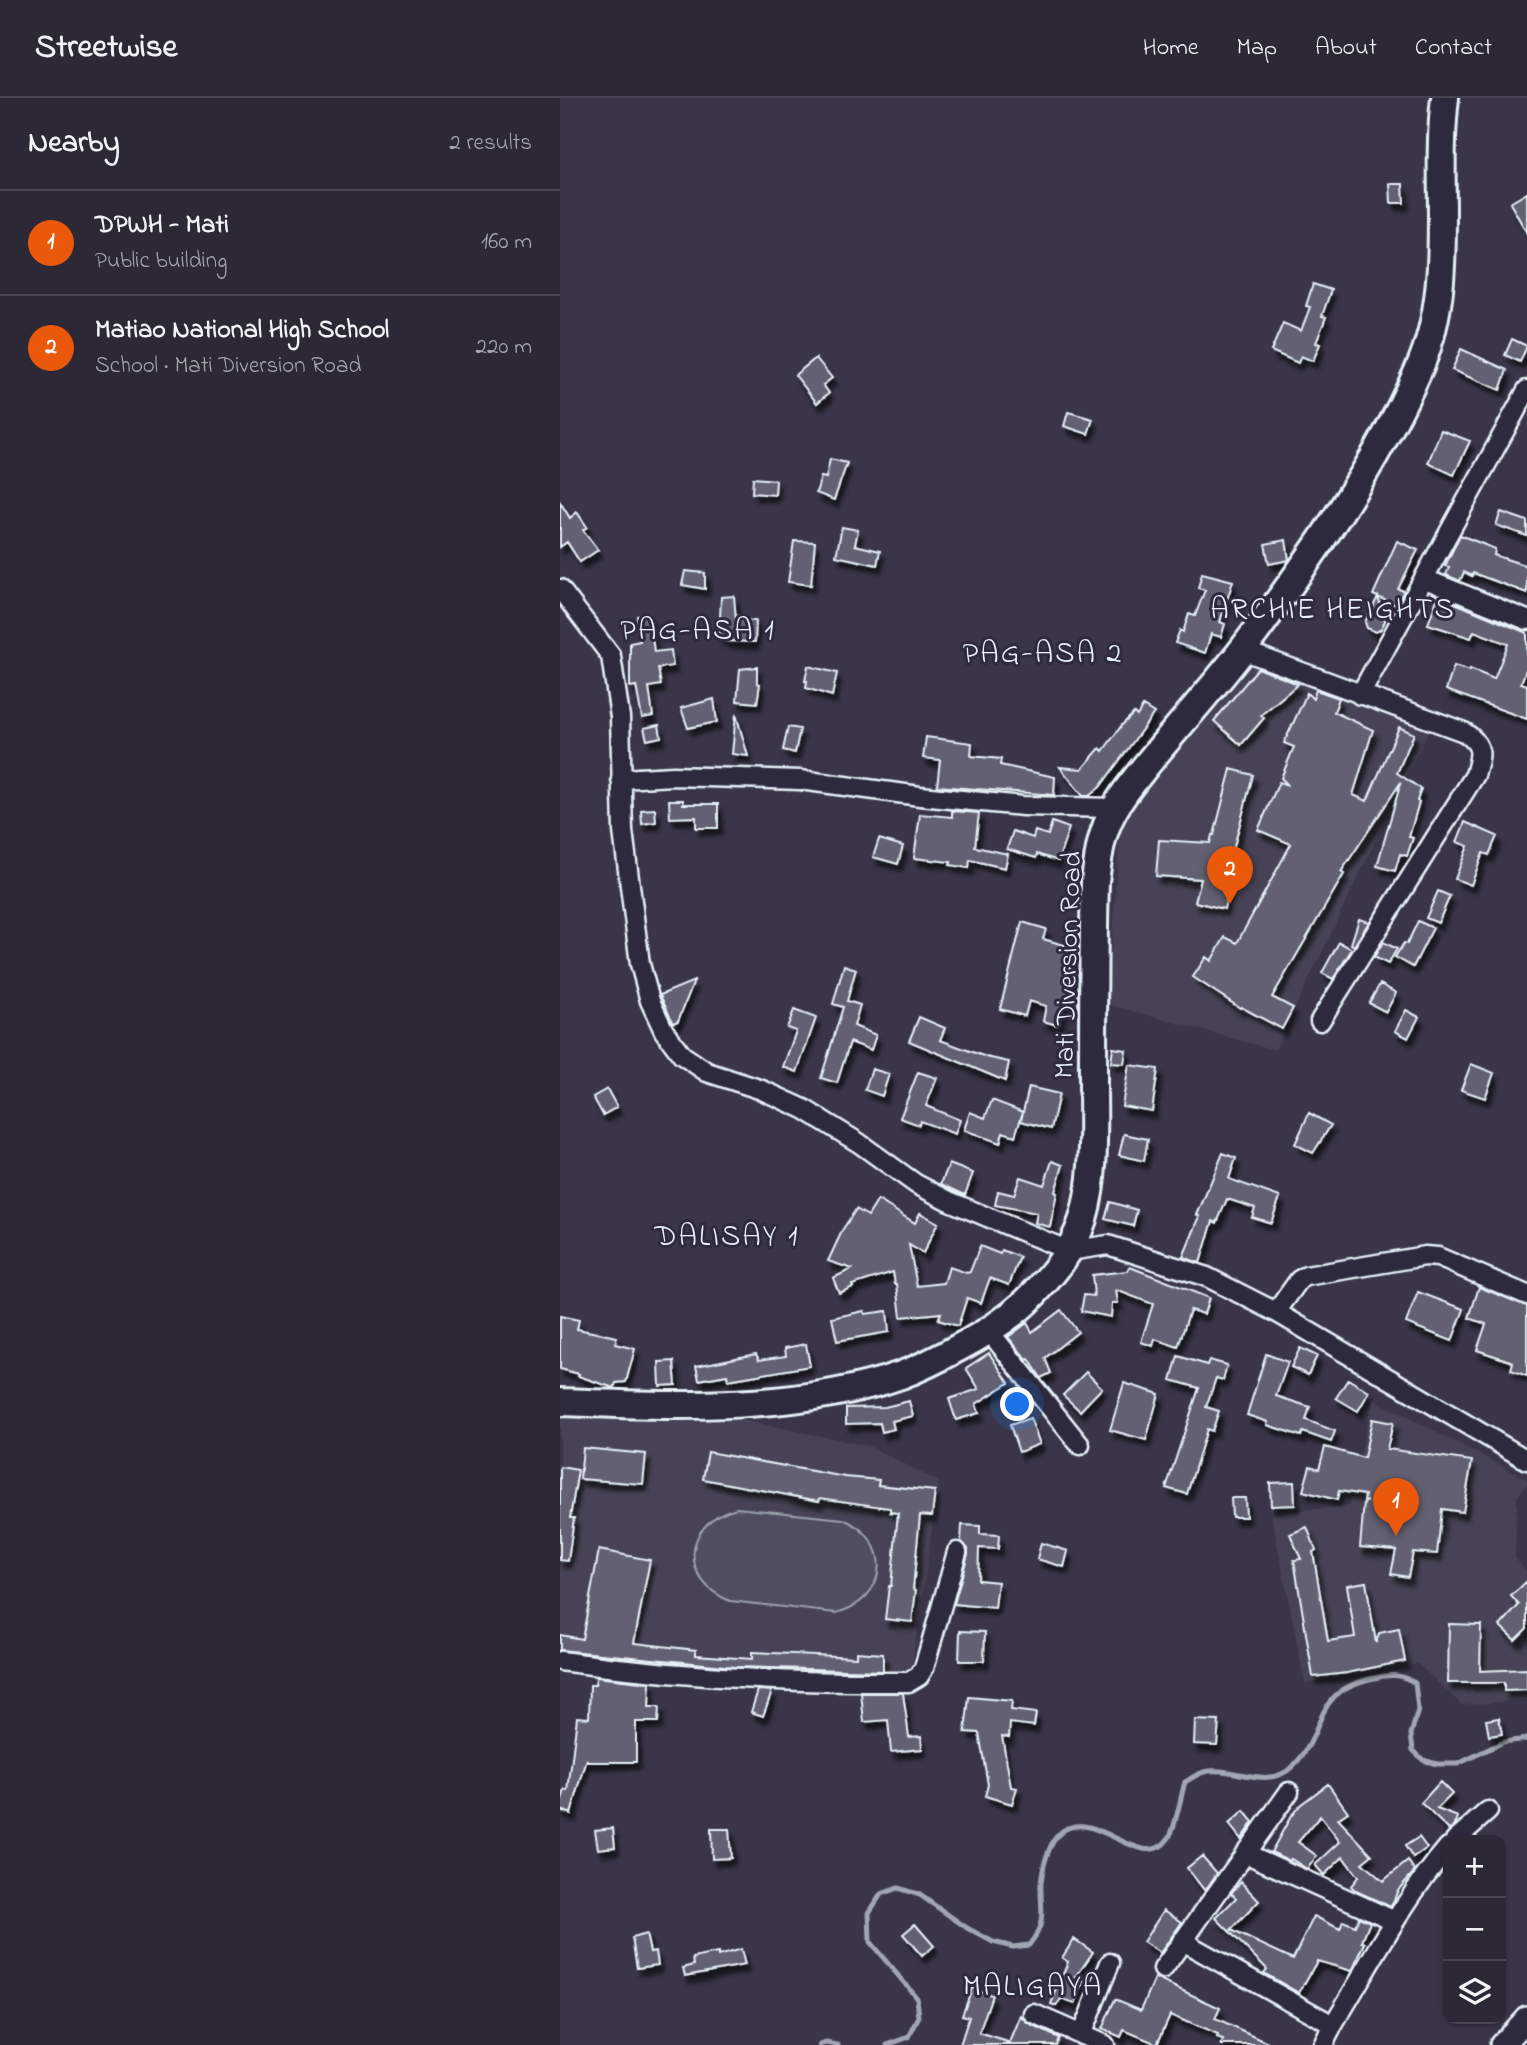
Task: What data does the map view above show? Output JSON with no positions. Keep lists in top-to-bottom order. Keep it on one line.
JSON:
{"streets":{"highway":["Mati Diversion Road"]},"districts":["ARCHIE HEIGHTS","PAG-ASA 1","PAG-ASA 2","DALISAY 1","MALIGAYA"],"page":{"header":"Streetwise","nav":["Home","Map","About","Contact"],"heading":["Nearby","2 results"],"list":[{"mark":"1","name":"DPWH - Mati","note":"Public building","value":"160 m"},{"mark":"2","name":"Matiao National High School","note":"School · Mati Diversion Road","value":"220 m"}],"pins":["2","1"],"map_buttons":["+","−"]}}
